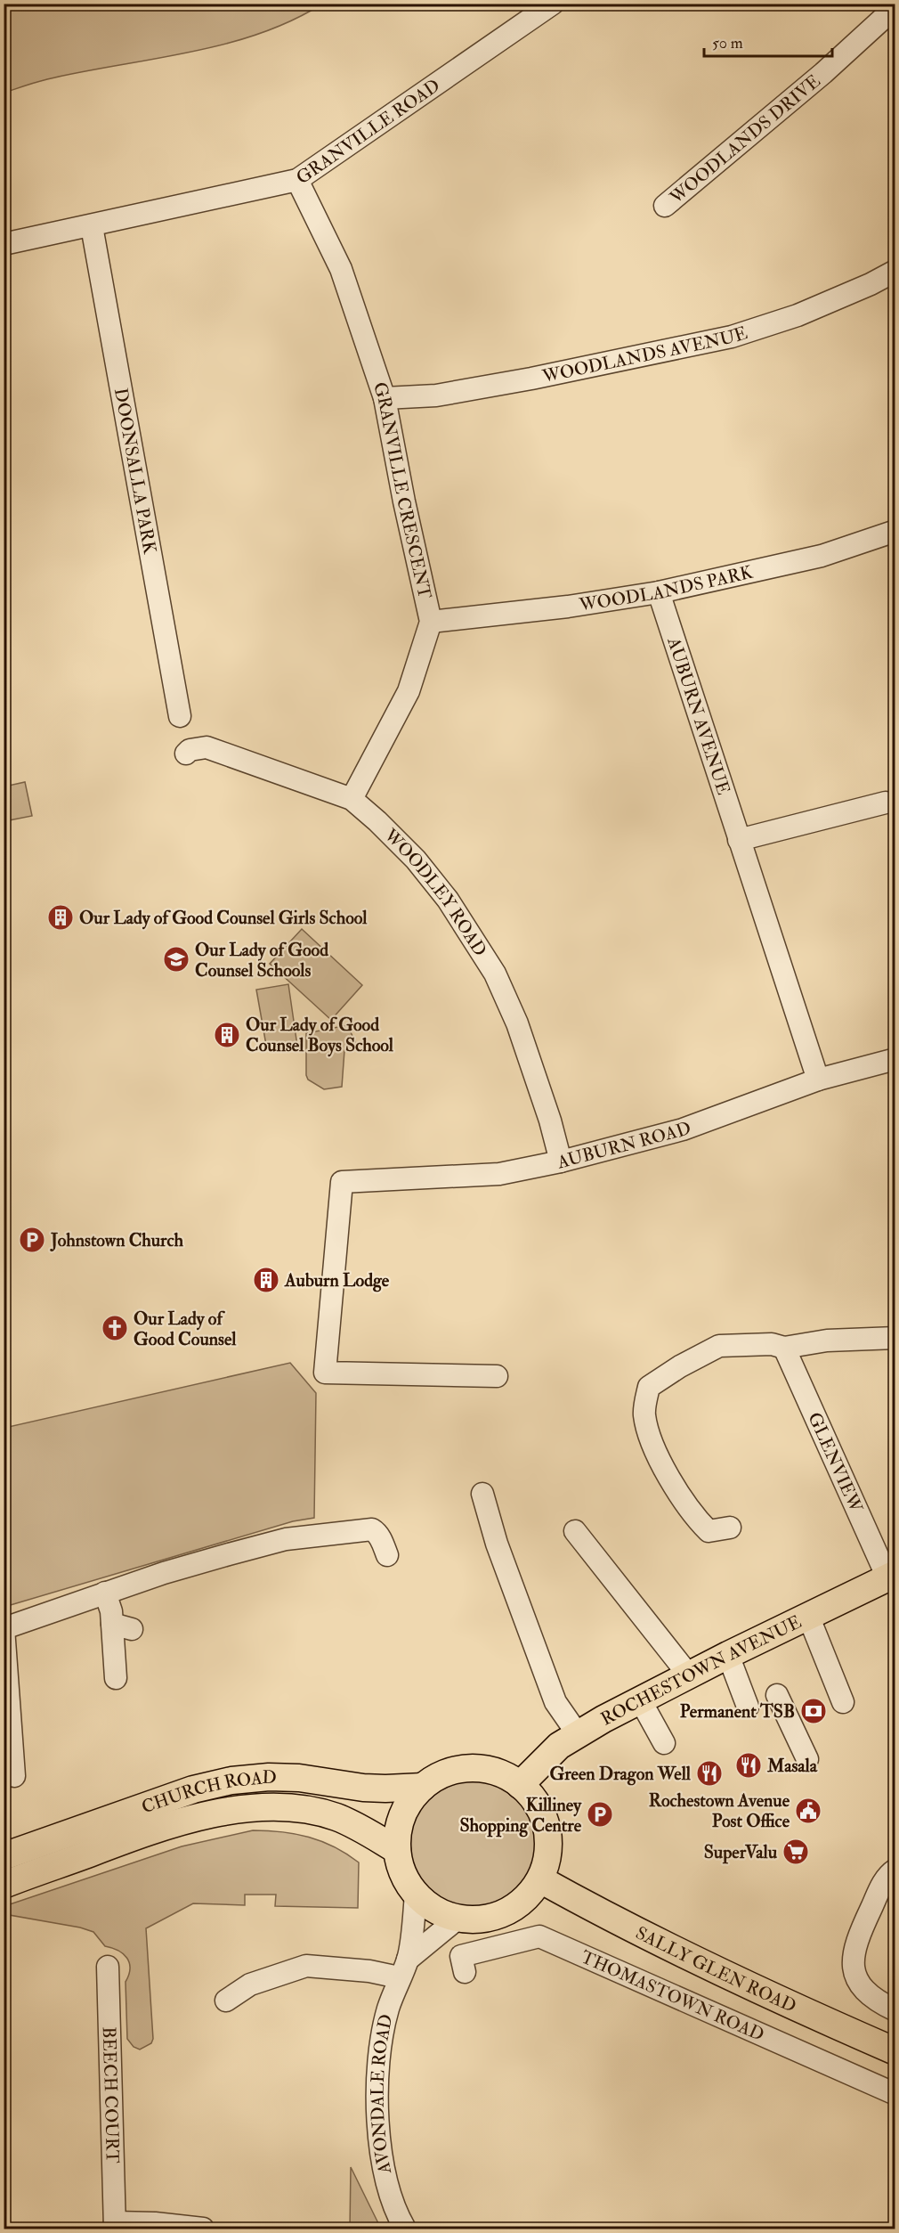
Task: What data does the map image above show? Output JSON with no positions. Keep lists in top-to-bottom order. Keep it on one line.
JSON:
{"streets":{"main road":["ROCHESTOWN AVENUE","CHURCH ROAD","SALLY GLEN ROAD"],"street":["GRANVILLE ROAD","WOODLANDS DRIVE","WOODLANDS AVENUE","DOONSALLA PARK","GRANVILLE CRESCENT","WOODLANDS PARK","AUBURN AVENUE","WOODLEY ROAD","AUBURN ROAD","GLENVIEW","THOMASTOWN ROAD","AVONDALE ROAD","BEECH COURT"]},"crossings":[["GRANVILLE ROAD","DOONSALLA PARK"],["GRANVILLE ROAD","GRANVILLE CRESCENT"],["WOODLANDS AVENUE","GRANVILLE CRESCENT"],["GRANVILLE CRESCENT","WOODLANDS PARK"],["GRANVILLE CRESCENT","WOODLEY ROAD"],["WOODLANDS PARK","AUBURN AVENUE"],["AUBURN AVENUE","AUBURN ROAD"],["WOODLEY ROAD","AUBURN ROAD"],["GLENVIEW","ROCHESTOWN AVENUE"],["ROCHESTOWN AVENUE","CHURCH ROAD"],["ROCHESTOWN AVENUE","SALLY GLEN ROAD"],["ROCHESTOWN AVENUE","AVONDALE ROAD"],["CHURCH ROAD","SALLY GLEN ROAD"],["CHURCH ROAD","AVONDALE ROAD"],["SALLY GLEN ROAD","AVONDALE ROAD"]],"places":{"building":["Our Lady of Good Counsel Girls School","Our Lady of Good Counsel Boys School","Auburn Lodge"],"school or university":["Our Lady of Good Counsel Schools"],"parking":["Johnstown Church","Killiney Shopping Centre"],"church":["Our Lady of Good Counsel"],"bank":["Permanent TSB"],"restaurant":["Masala","Green Dragon Well"],"public building":["Rochestown Avenue Post Office"],"supermarket":["SuperValu"]},"scale_bar":"50 m"}
